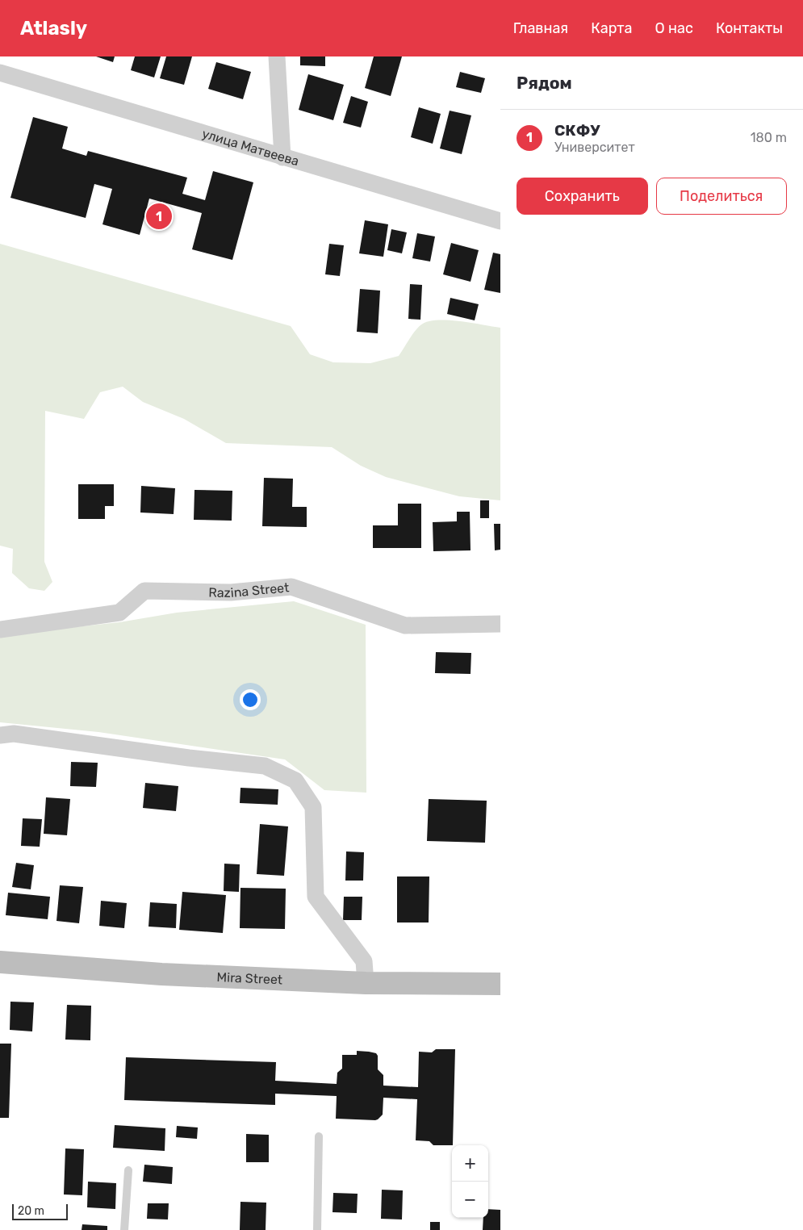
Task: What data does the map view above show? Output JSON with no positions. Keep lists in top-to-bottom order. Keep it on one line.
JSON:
{"streets":{"main road":["Mira Street"],"street":["улица Матвеева","Razina Street"]},"scale_bar":"20 m","page":{"header":"Atlasly","nav":["Главная","Карта","О нас","Контакты"],"heading":"Рядом","list":[{"mark":"1","name":"СКФУ","note":"Университет","value":"180 m"}],"buttons":["Сохранить","Поделиться"],"pins":"1","map_buttons":["+","−"],"scale":"20 m"}}
